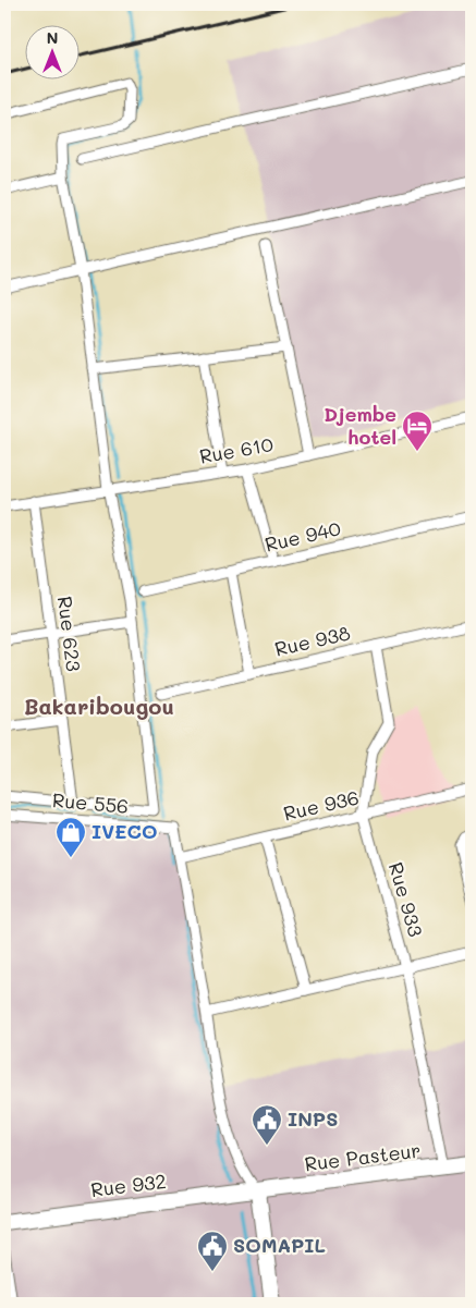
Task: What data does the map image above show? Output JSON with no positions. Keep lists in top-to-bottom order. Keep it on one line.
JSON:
{"streets":{"main road":["Rue Pasteur","Rue 932"],"street":["Rue 610","Rue 940","Rue 623","Rue 938","Rue 556","Rue 936","Rue 933"]},"crossings":[["Rue 610","Rue 623"],["Rue 938","Rue 933"],["Rue 556","Rue 936"],["Rue 936","Rue 933"],["Rue 933","Rue Pasteur"],["Rue Pasteur","Rue 932"]],"districts":["Bakaribougou"],"places":{"hotel":["Djembe hotel"],"shop":["IVECO"],"public building":["INPS","SOMAPIL"]},"north":"top"}
